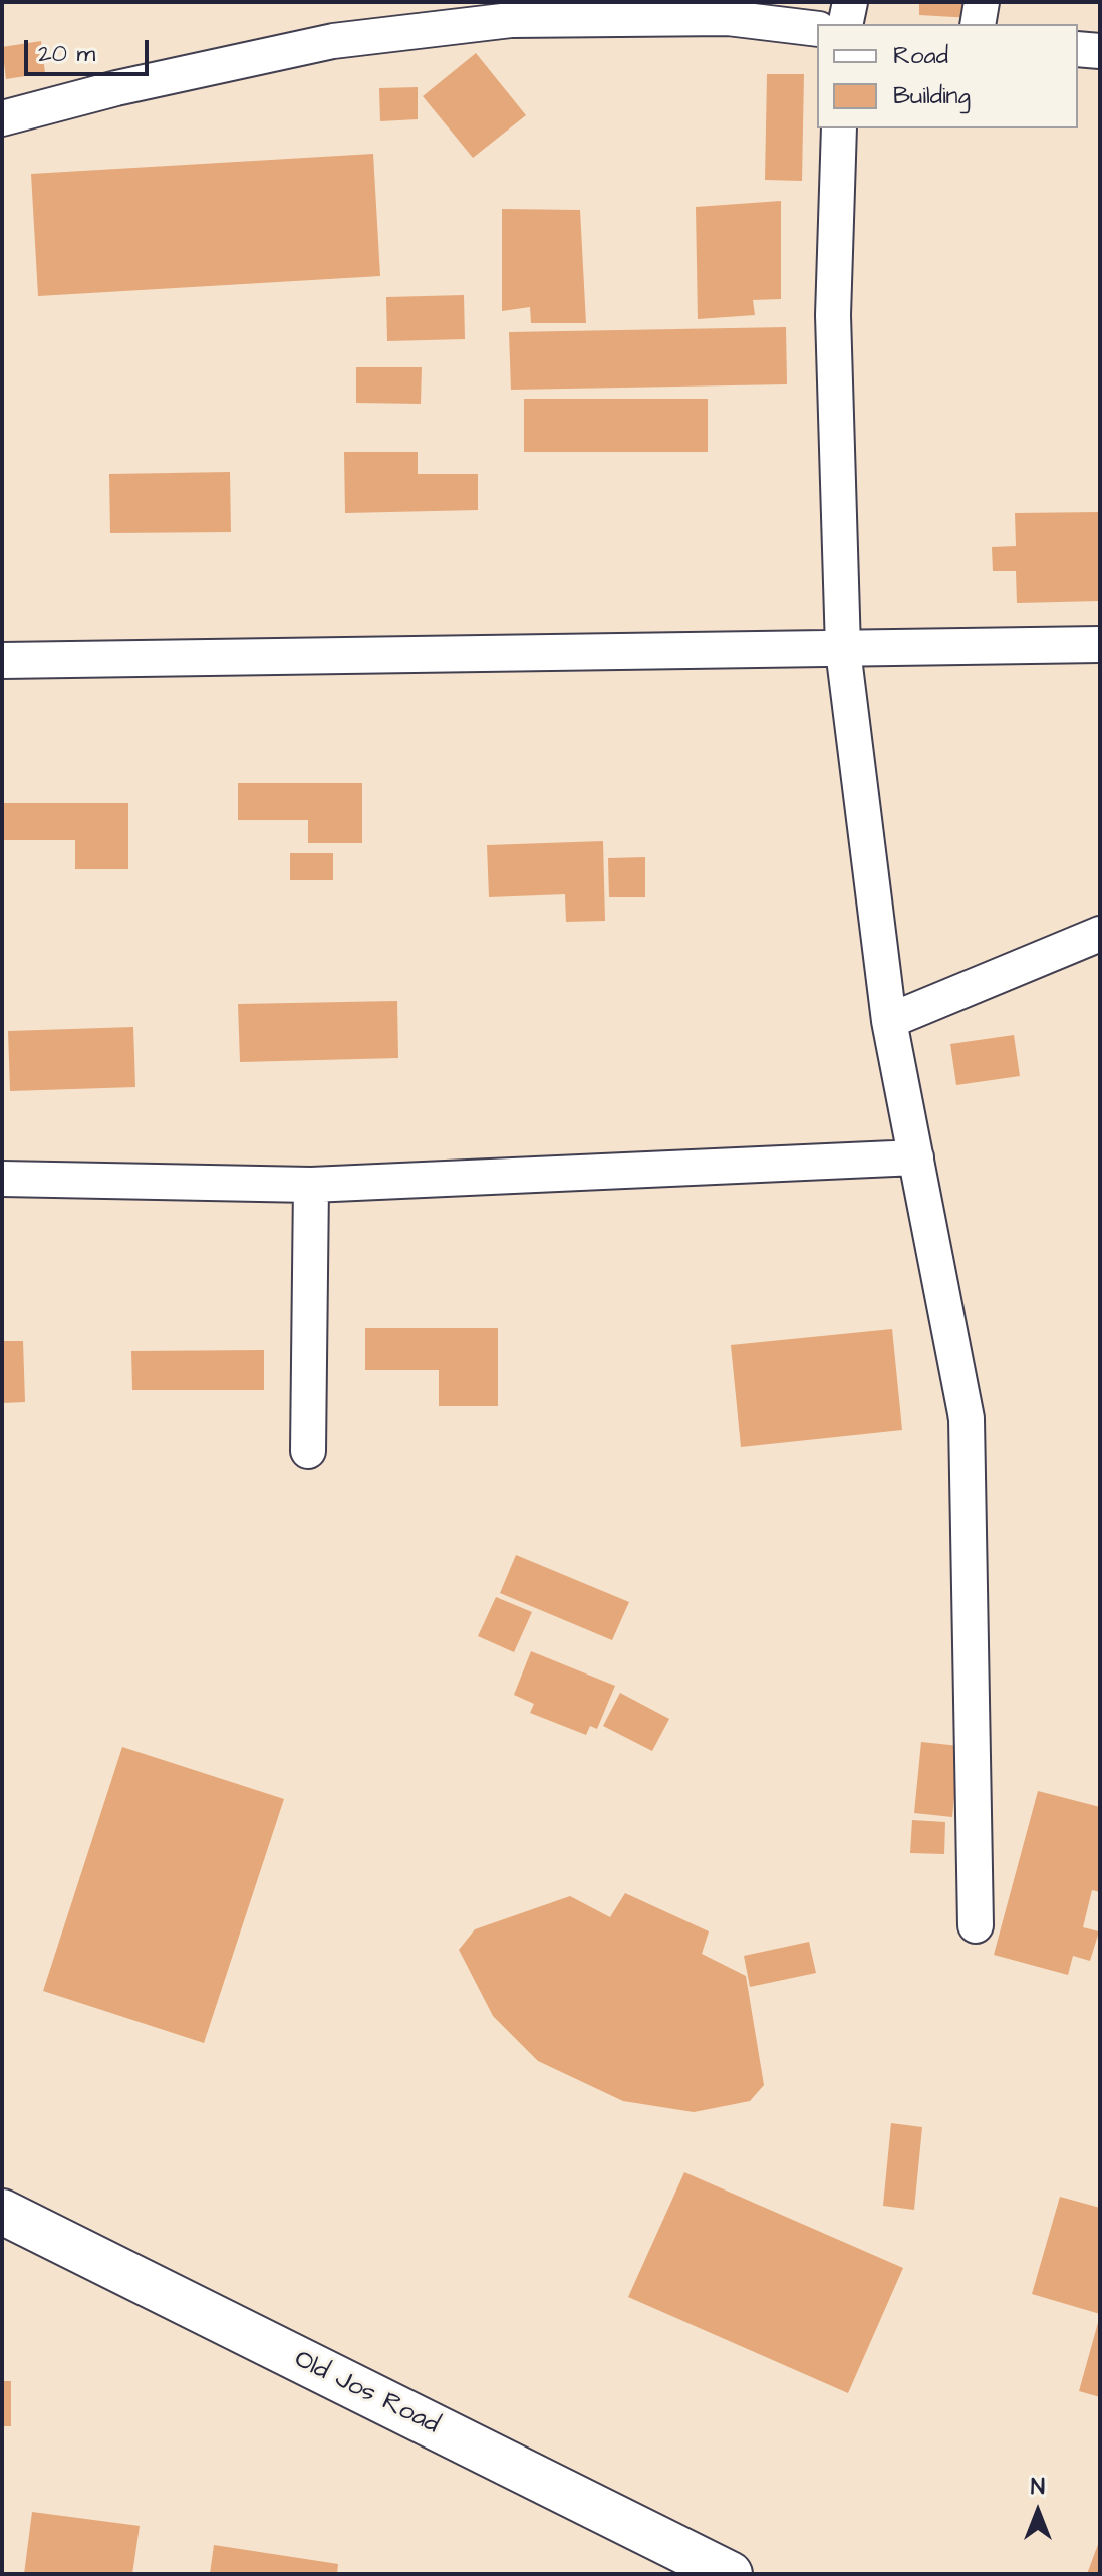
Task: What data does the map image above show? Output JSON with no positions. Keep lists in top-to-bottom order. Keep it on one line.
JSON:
{"streets":{"main road":["Old Jos Road"]},"legend":["Road","Building"],"scale_bar":"20 m","north":"top"}
